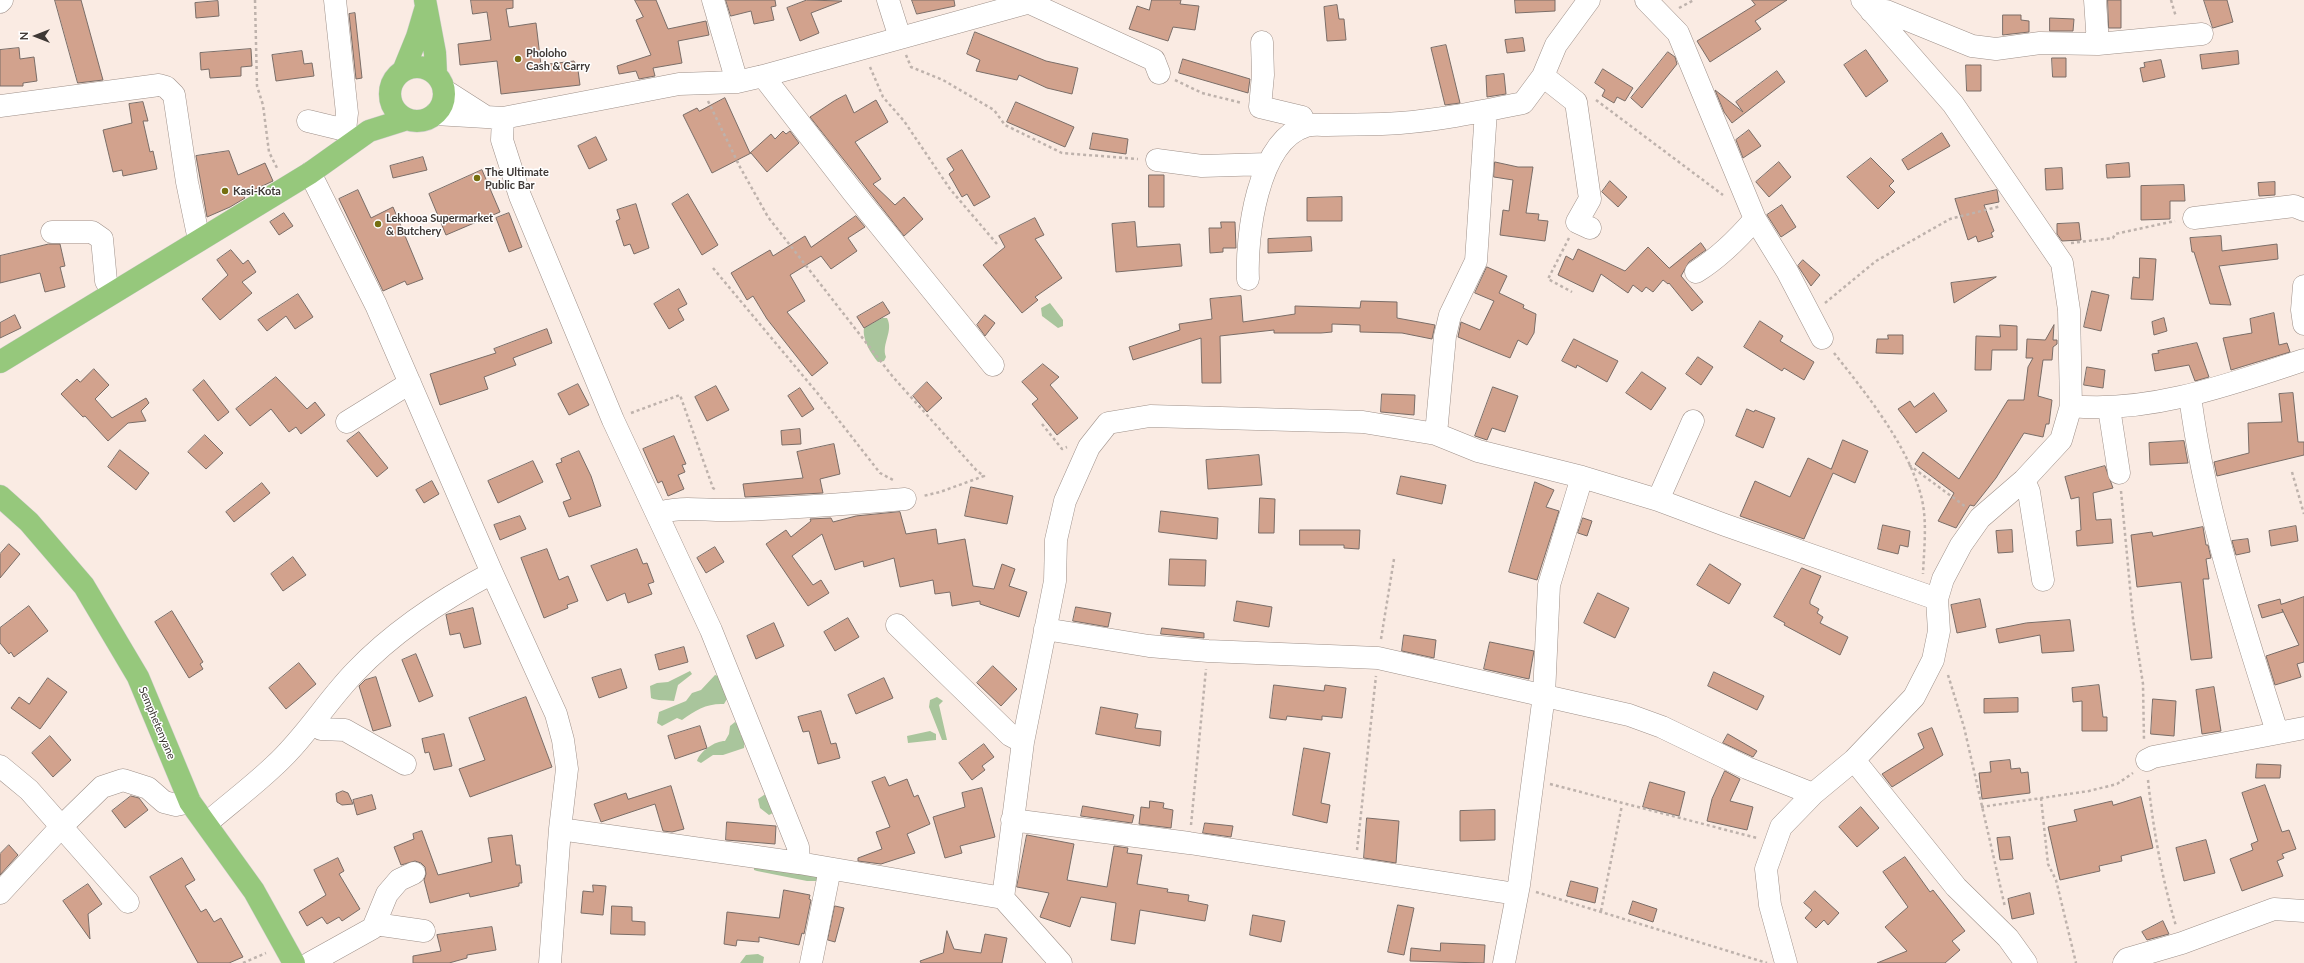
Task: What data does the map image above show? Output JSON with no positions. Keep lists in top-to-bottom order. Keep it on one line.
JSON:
{"streets":{"main road":["Semphetenyane"]},"places":["Pholoho Cash & Carry","The Ultimate Public Bar","Kasi-Kota","Lekhooa Supermarket & Butchery"],"north":"left"}
